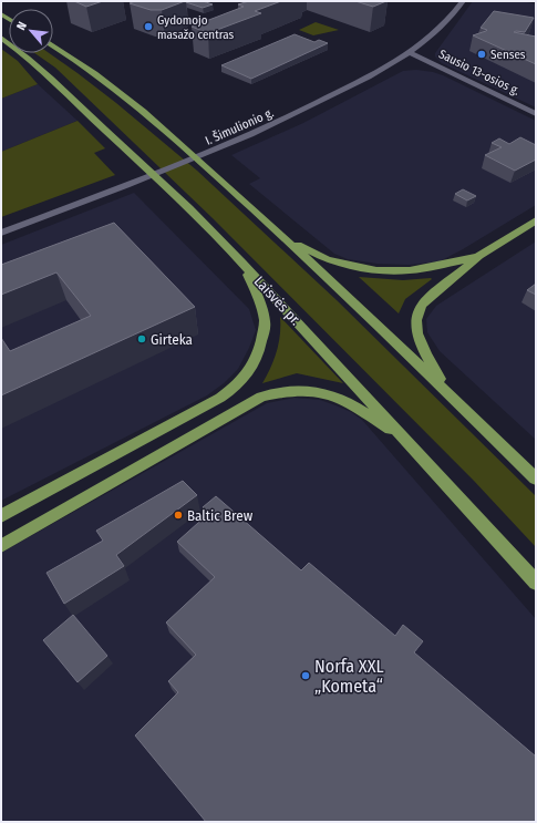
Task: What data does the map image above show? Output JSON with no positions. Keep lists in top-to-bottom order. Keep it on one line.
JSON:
{"streets":{"main road":["Laisvės pr."],"street":["Sausio 13-osios g.","I. Šimulionio g."]},"crossings":[["Sausio 13-osios g.","I. Šimulionio g."]],"places":["Gydomojo masažo centras","Senses","Girteka","Baltic Brew","Norfa XXL „Kometa“"],"north":"top left"}
